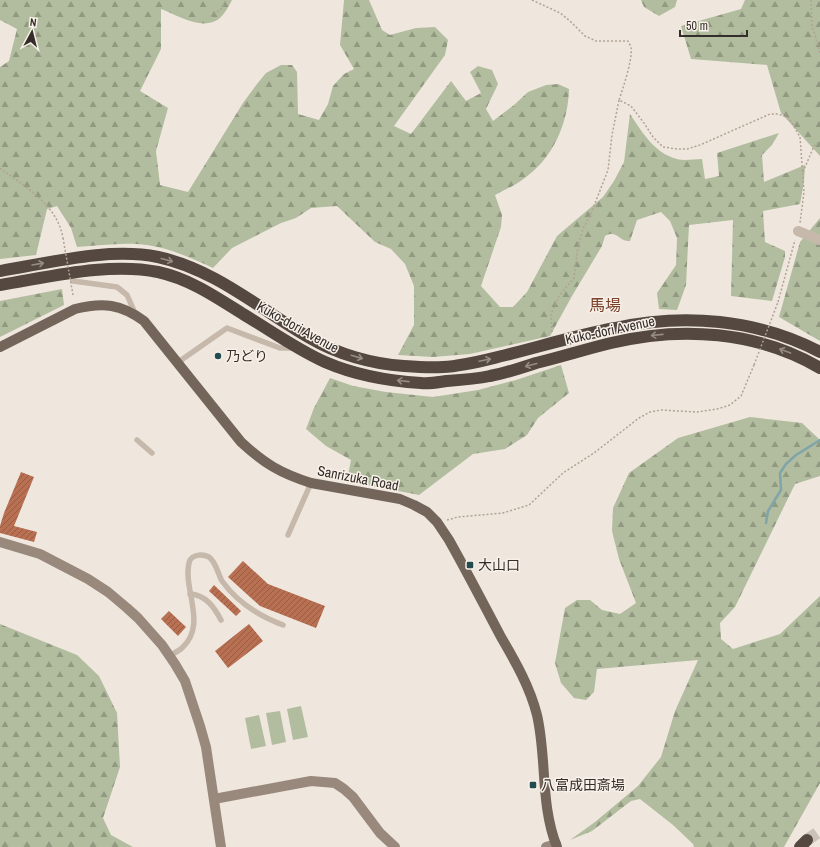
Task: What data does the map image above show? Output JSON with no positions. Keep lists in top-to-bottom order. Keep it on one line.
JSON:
{"streets":{"highway":["Kuko-dori Avenue"],"main road":["Sanrizuka Road"]},"districts":["馬場"],"places":{"other":["乃どり"],"transit":["大山口","八富成田斎場"]},"scale_bar":"50 m","north":"top"}
